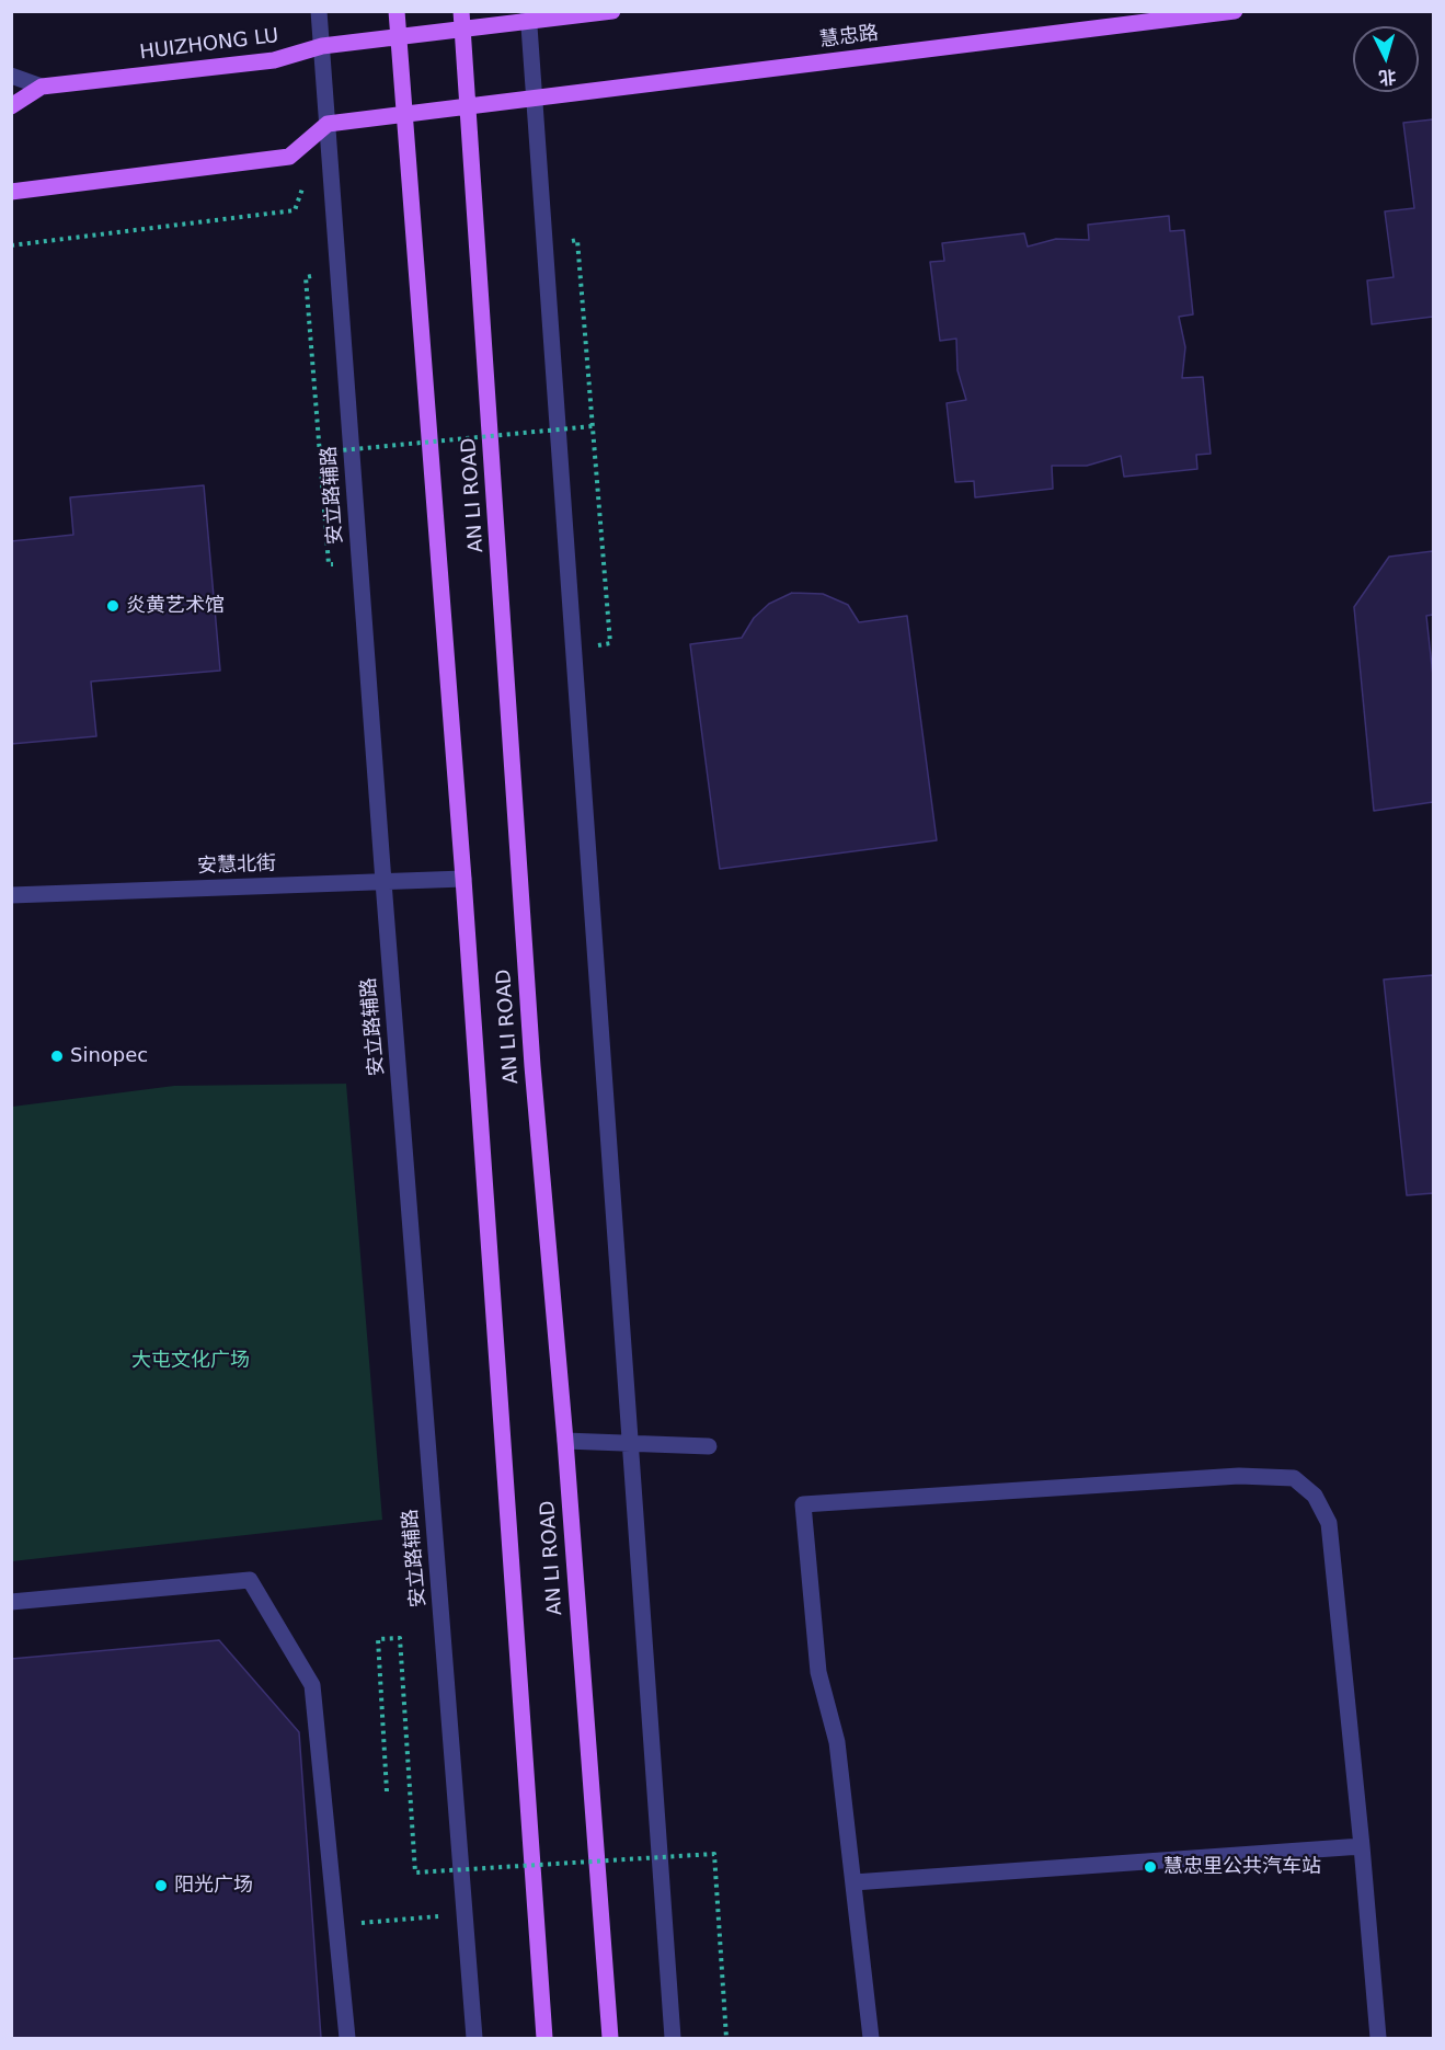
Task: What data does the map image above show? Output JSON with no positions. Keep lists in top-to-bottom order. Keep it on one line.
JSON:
{"streets":{"main road":["慧忠路","HUIZHONG LU","AN LI ROAD"],"street":["安立路辅路","安慧北街"]},"crossings":[["慧忠路","AN LI ROAD"],["HUIZHONG LU","安立路辅路"],["HUIZHONG LU","AN LI ROAD"],["安立路辅路","安慧北街"],["AN LI ROAD","安慧北街"]],"parks":["大屯文化广场"],"places":["炎黄艺术馆","Sinopec","慧忠里公共汽车站","阳光广场"],"north":"bottom"}
